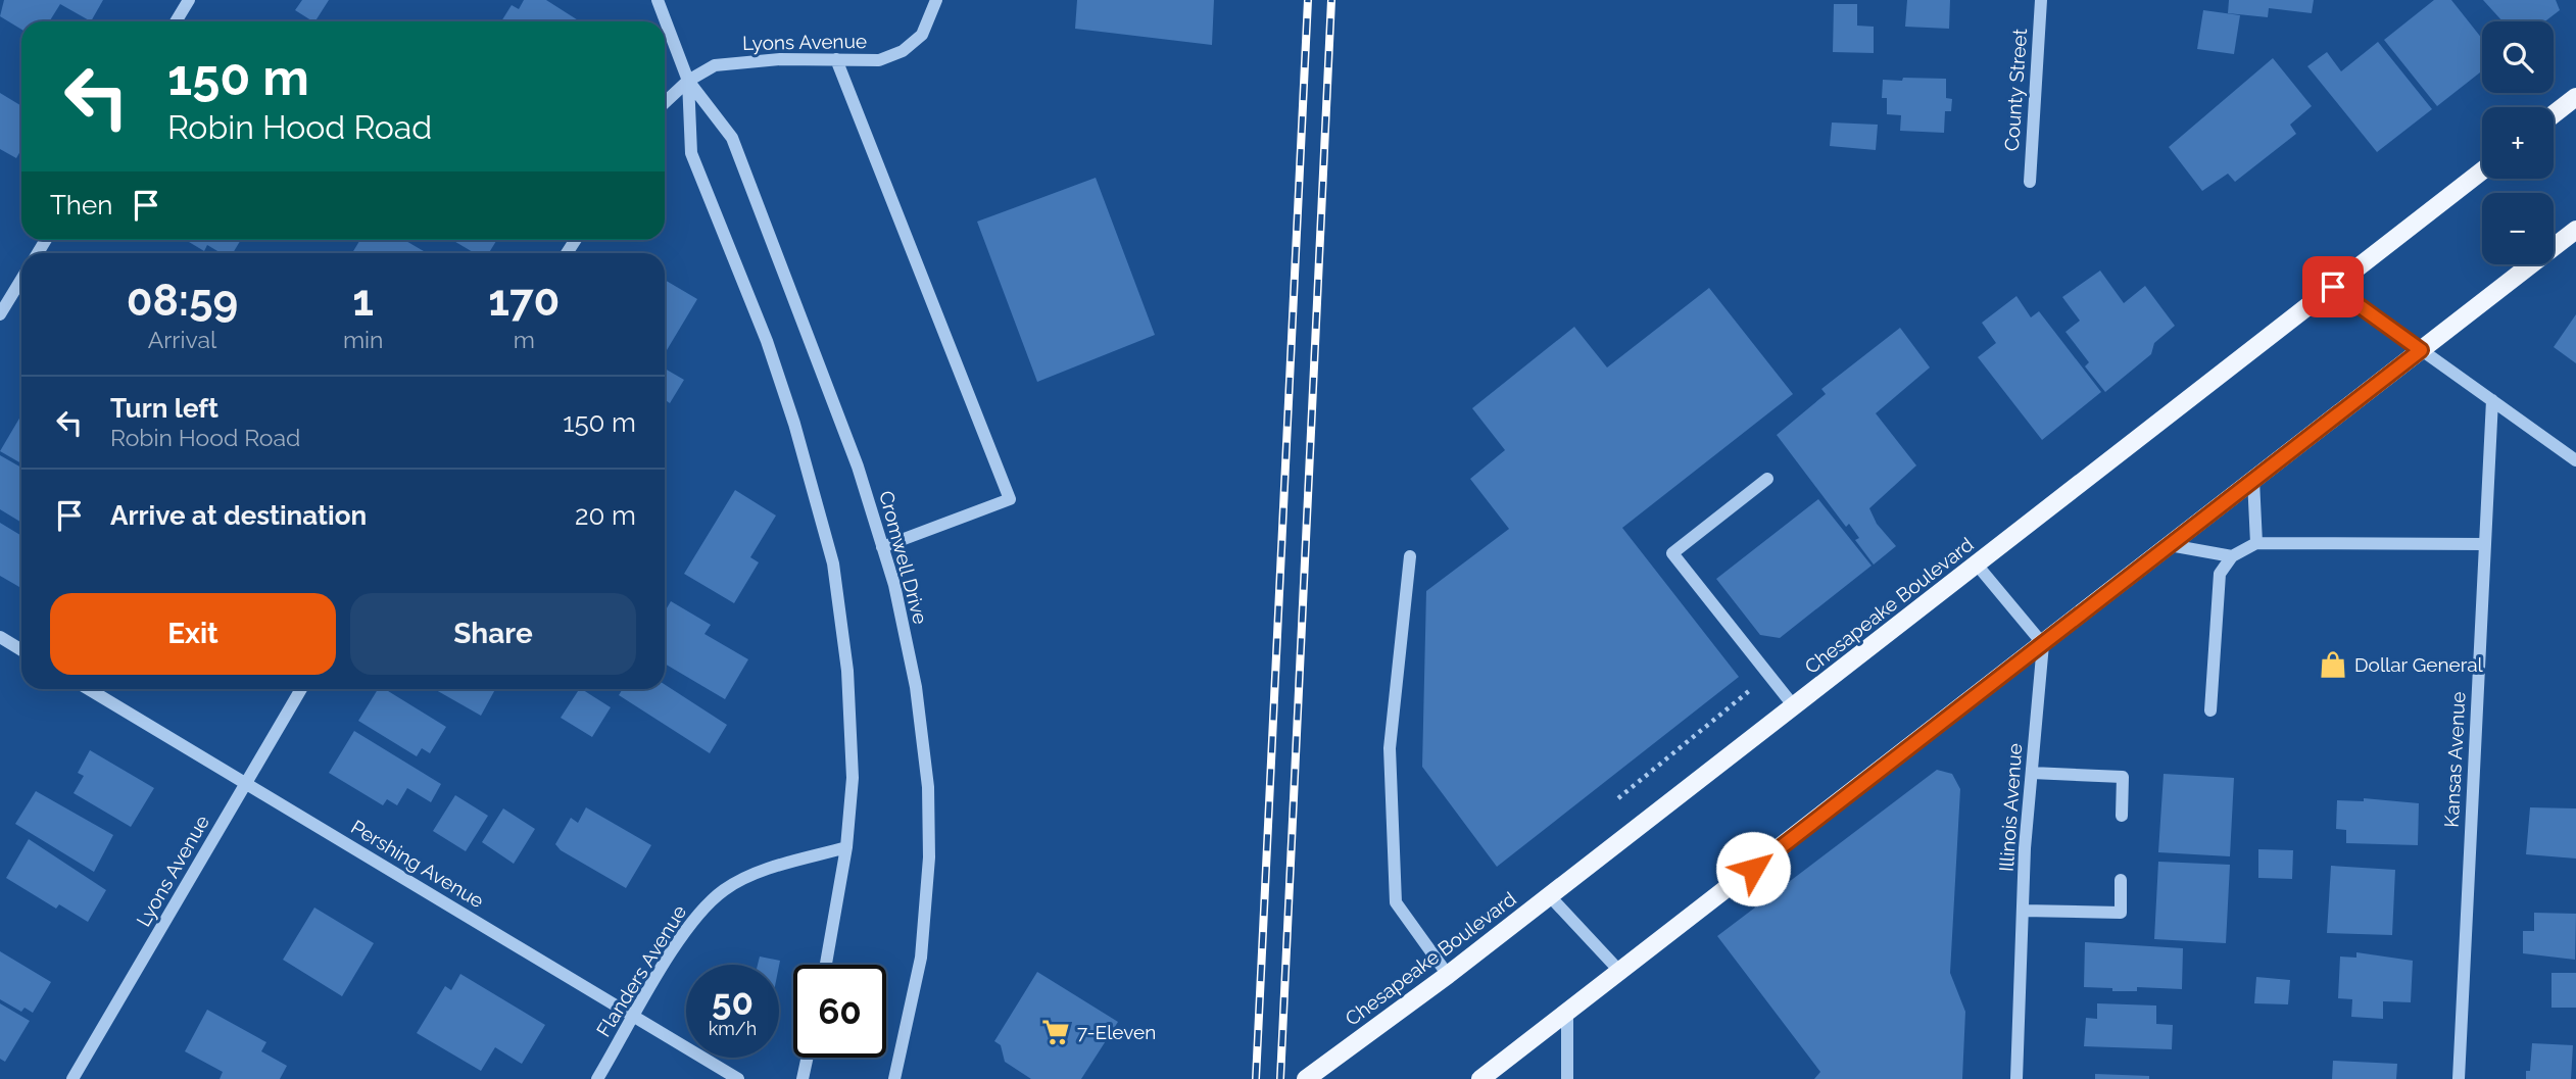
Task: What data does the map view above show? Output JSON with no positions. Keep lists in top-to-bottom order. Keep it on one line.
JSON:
{"streets":{"main road":["Chesapeake Boulevard"],"street":["Lyons Avenue","County Street","Cromwell Drive","Kansas Avenue","Illinois Avenue","Pershing Avenue","Flanders Avenue"]},"crossings":[["Lyons Avenue","Cromwell Drive"],["Lyons Avenue","Pershing Avenue"],["Cromwell Drive","Flanders Avenue"],["Pershing Avenue","Flanders Avenue"]],"places":{"shop":["Dollar General"],"supermarket":["7-Eleven"]},"page":{"map_buttons":["+","−"],"turn":["150 m","Robin Hood Road"],"then":"Then","eta":["08:59","Arrival","1","min","170","m"],"list":[{"name":"Turn left","note":"Robin Hood Road","value":"150 m"},{"name":"Arrive at destination","value":"20 m"}],"buttons":["Exit","Share"],"speed":"50 km/h","limit":"60"}}
